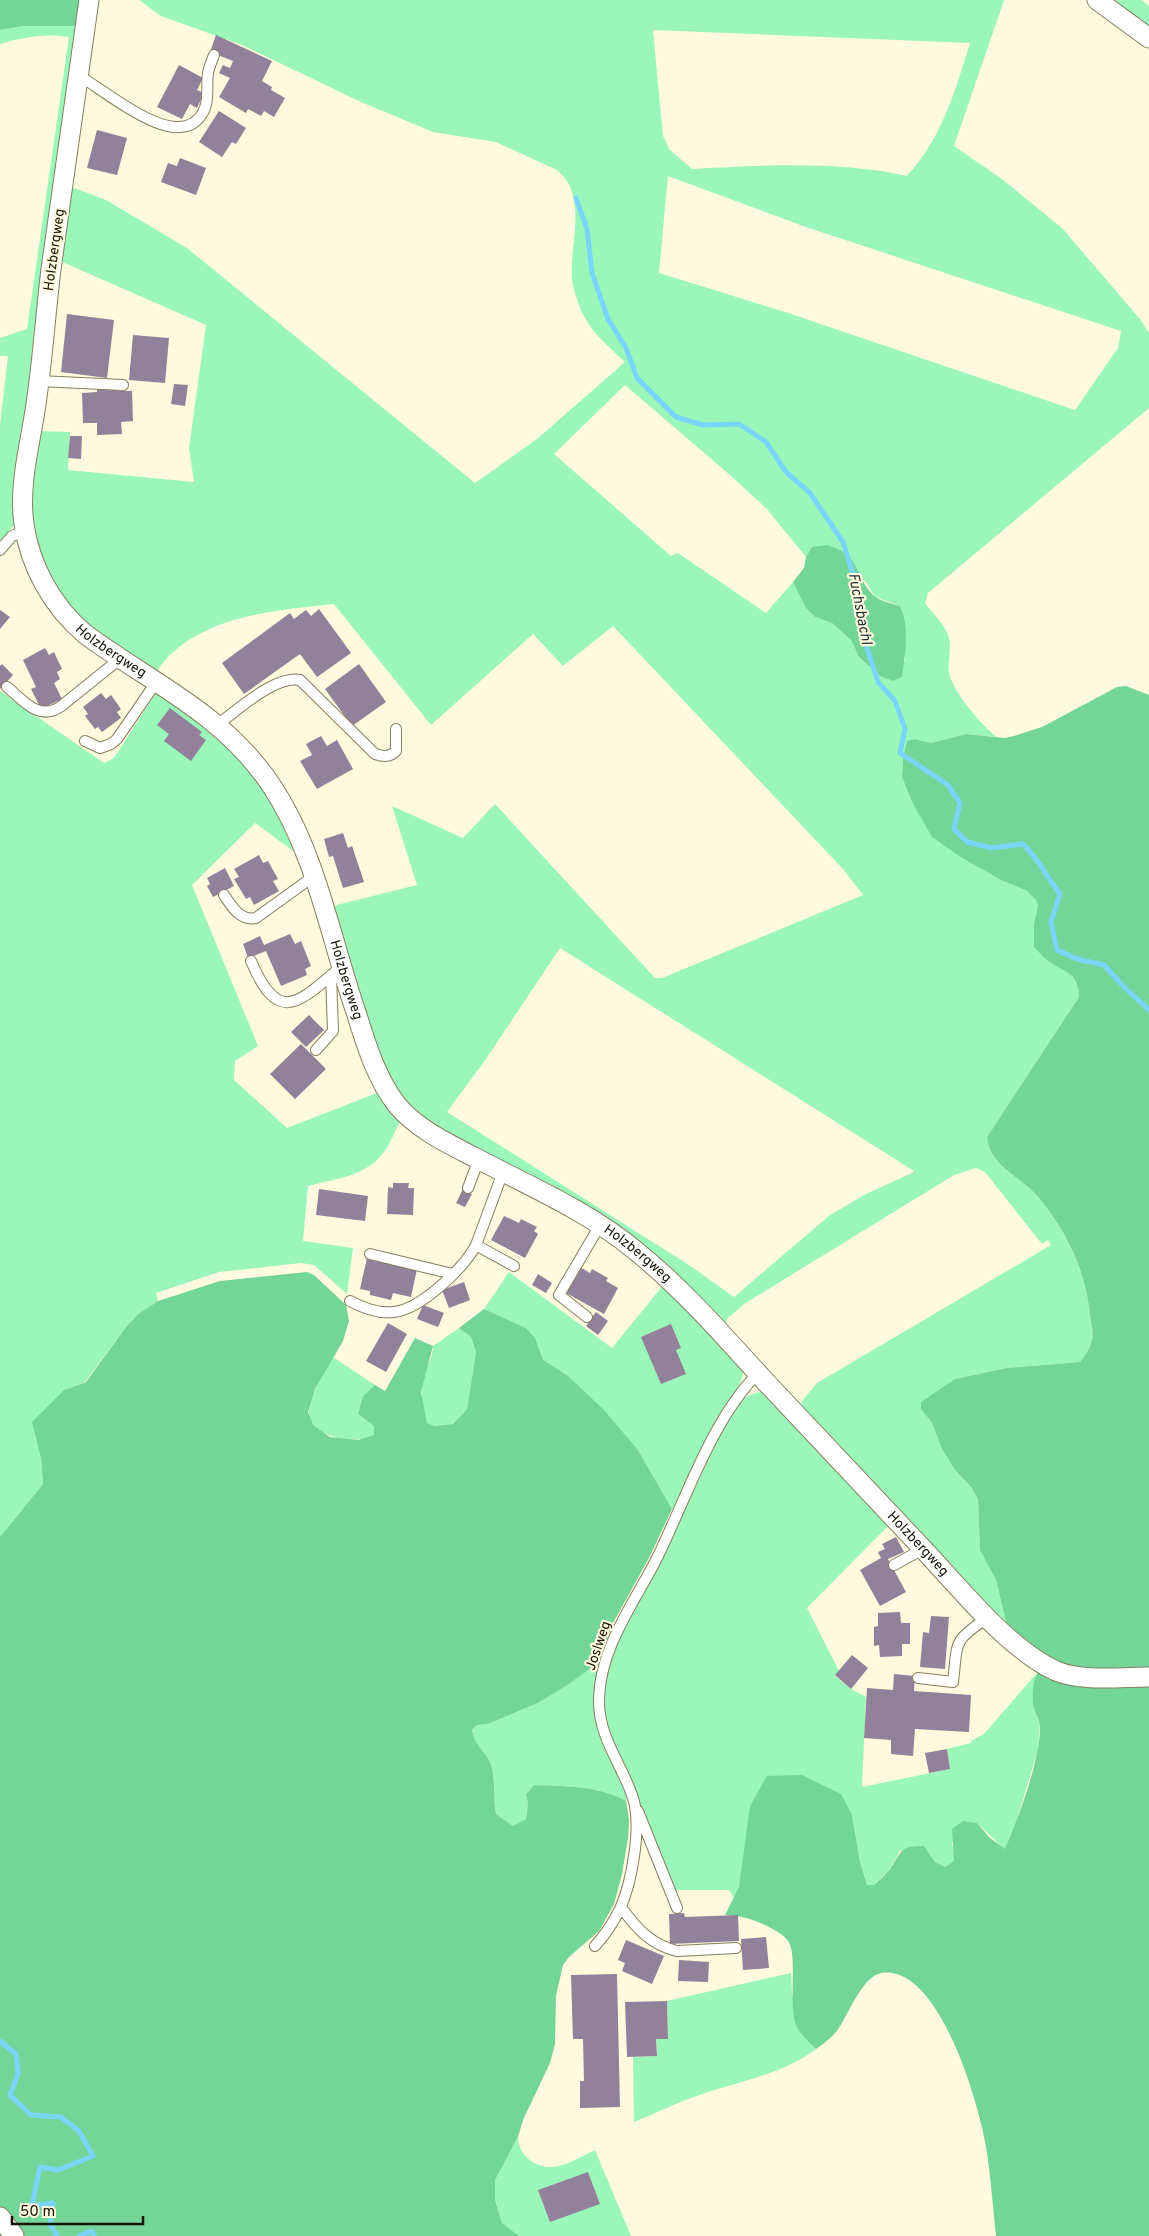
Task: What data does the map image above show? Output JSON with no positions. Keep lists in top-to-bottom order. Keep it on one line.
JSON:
{"streets":{"street":["Holzbergweg"],"lane":["Joslweg"]},"crossings":[["Holzbergweg","Joslweg"]],"water":["Fuchsbachl"],"scale_bar":"50 m"}
